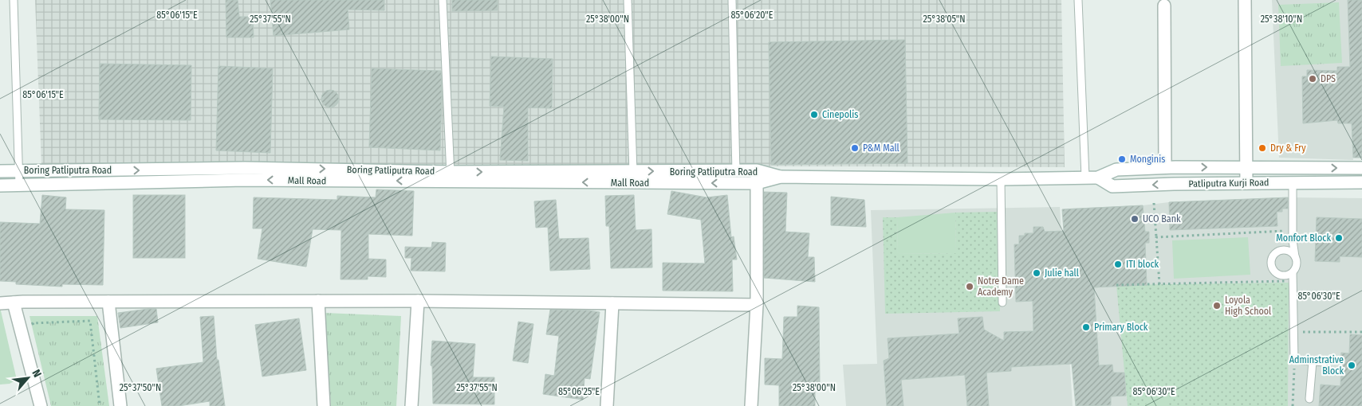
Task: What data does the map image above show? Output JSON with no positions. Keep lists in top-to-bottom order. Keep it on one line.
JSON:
{"streets":{"street":["Boring Patliputra Road","Mall Road","Patliputra Kurji Road"]},"crossings":[["Boring Patliputra Road","Mall Road"]],"one_way":["Boring Patliputra Road"],"places":["DPS","Cinepolis","P&M Mall","Dry & Fry","Monginis","UCO Bank","Monfort Block","ITI block","Julie hall","Notre Dame Academy","Loyola High School","Primary Block","Adminstrative Block"],"north":"top right","coordinates":["85°06'15\"E","85°06'20\"E","25°37'55\"N","25°38'00\"N","25°38'05\"N","25°38'10\"N","85°06'30\"E","25°37'50\"N","85°06'25\"E"]}
